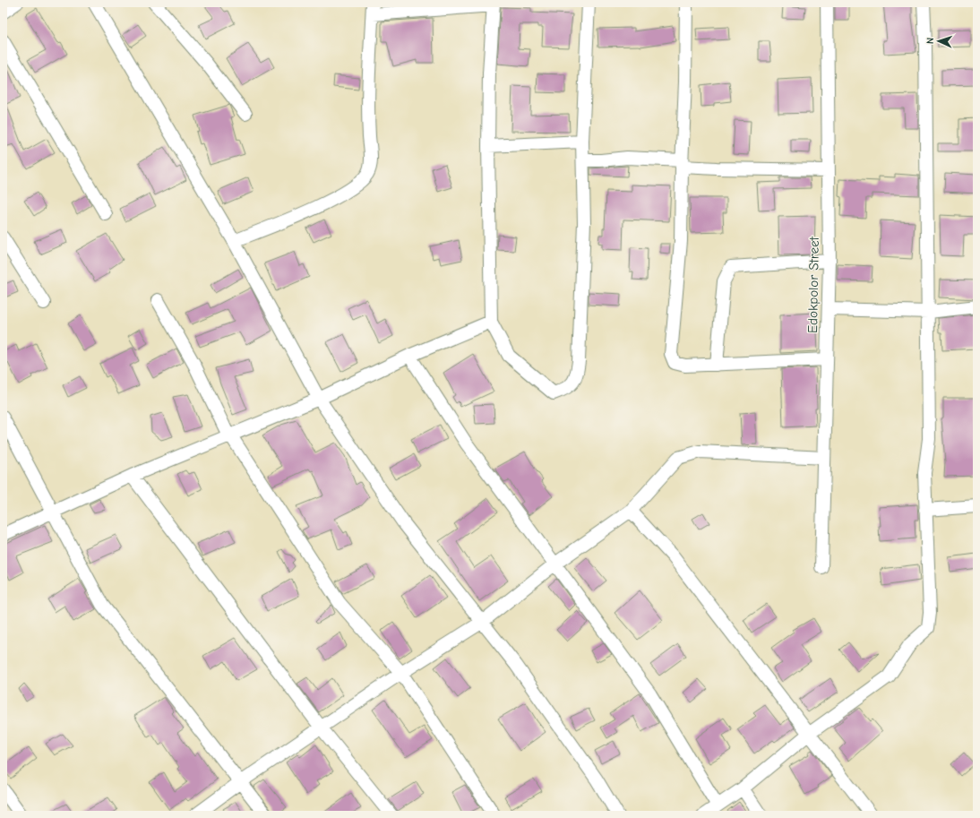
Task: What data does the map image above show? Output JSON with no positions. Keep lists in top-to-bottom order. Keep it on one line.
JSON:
{"streets":{"street":["Edokpolor Street"]},"north":"left"}
